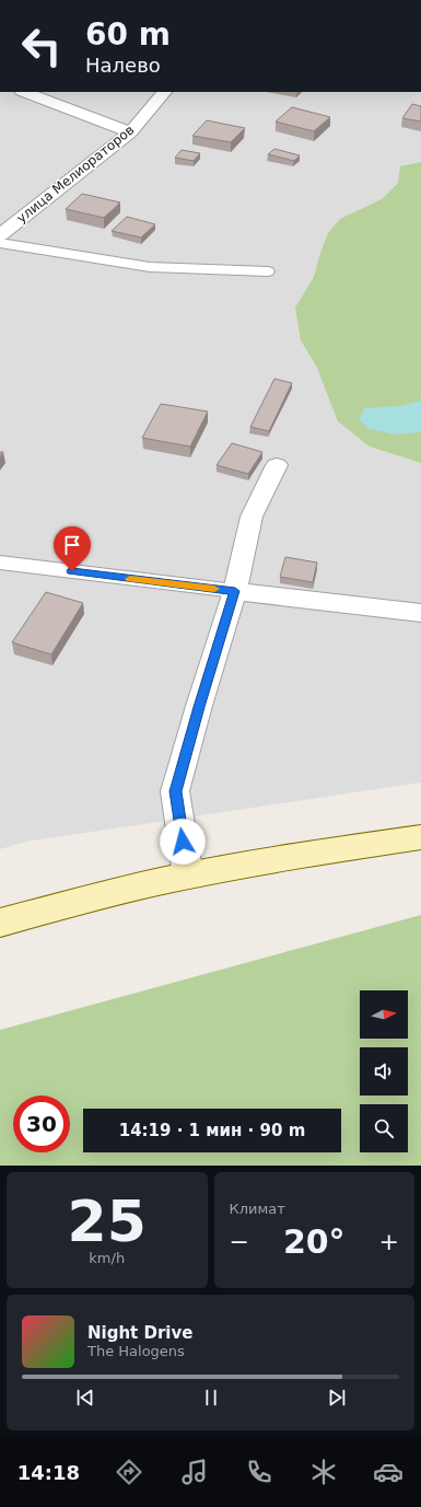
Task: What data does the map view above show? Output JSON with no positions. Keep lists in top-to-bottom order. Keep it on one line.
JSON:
{"streets":{"street":["улица Мелиораторов"]},"north":"right","page":{"turn":["60 m","Налево"],"limit":"30","trip":"14:19 · 1 мин · 90 m","tile":[["25","km/h"],"Климат"],"heat":["−","20°","+"],"song":["Night Drive","The Halogens"],"tabs":"14:18"}}
